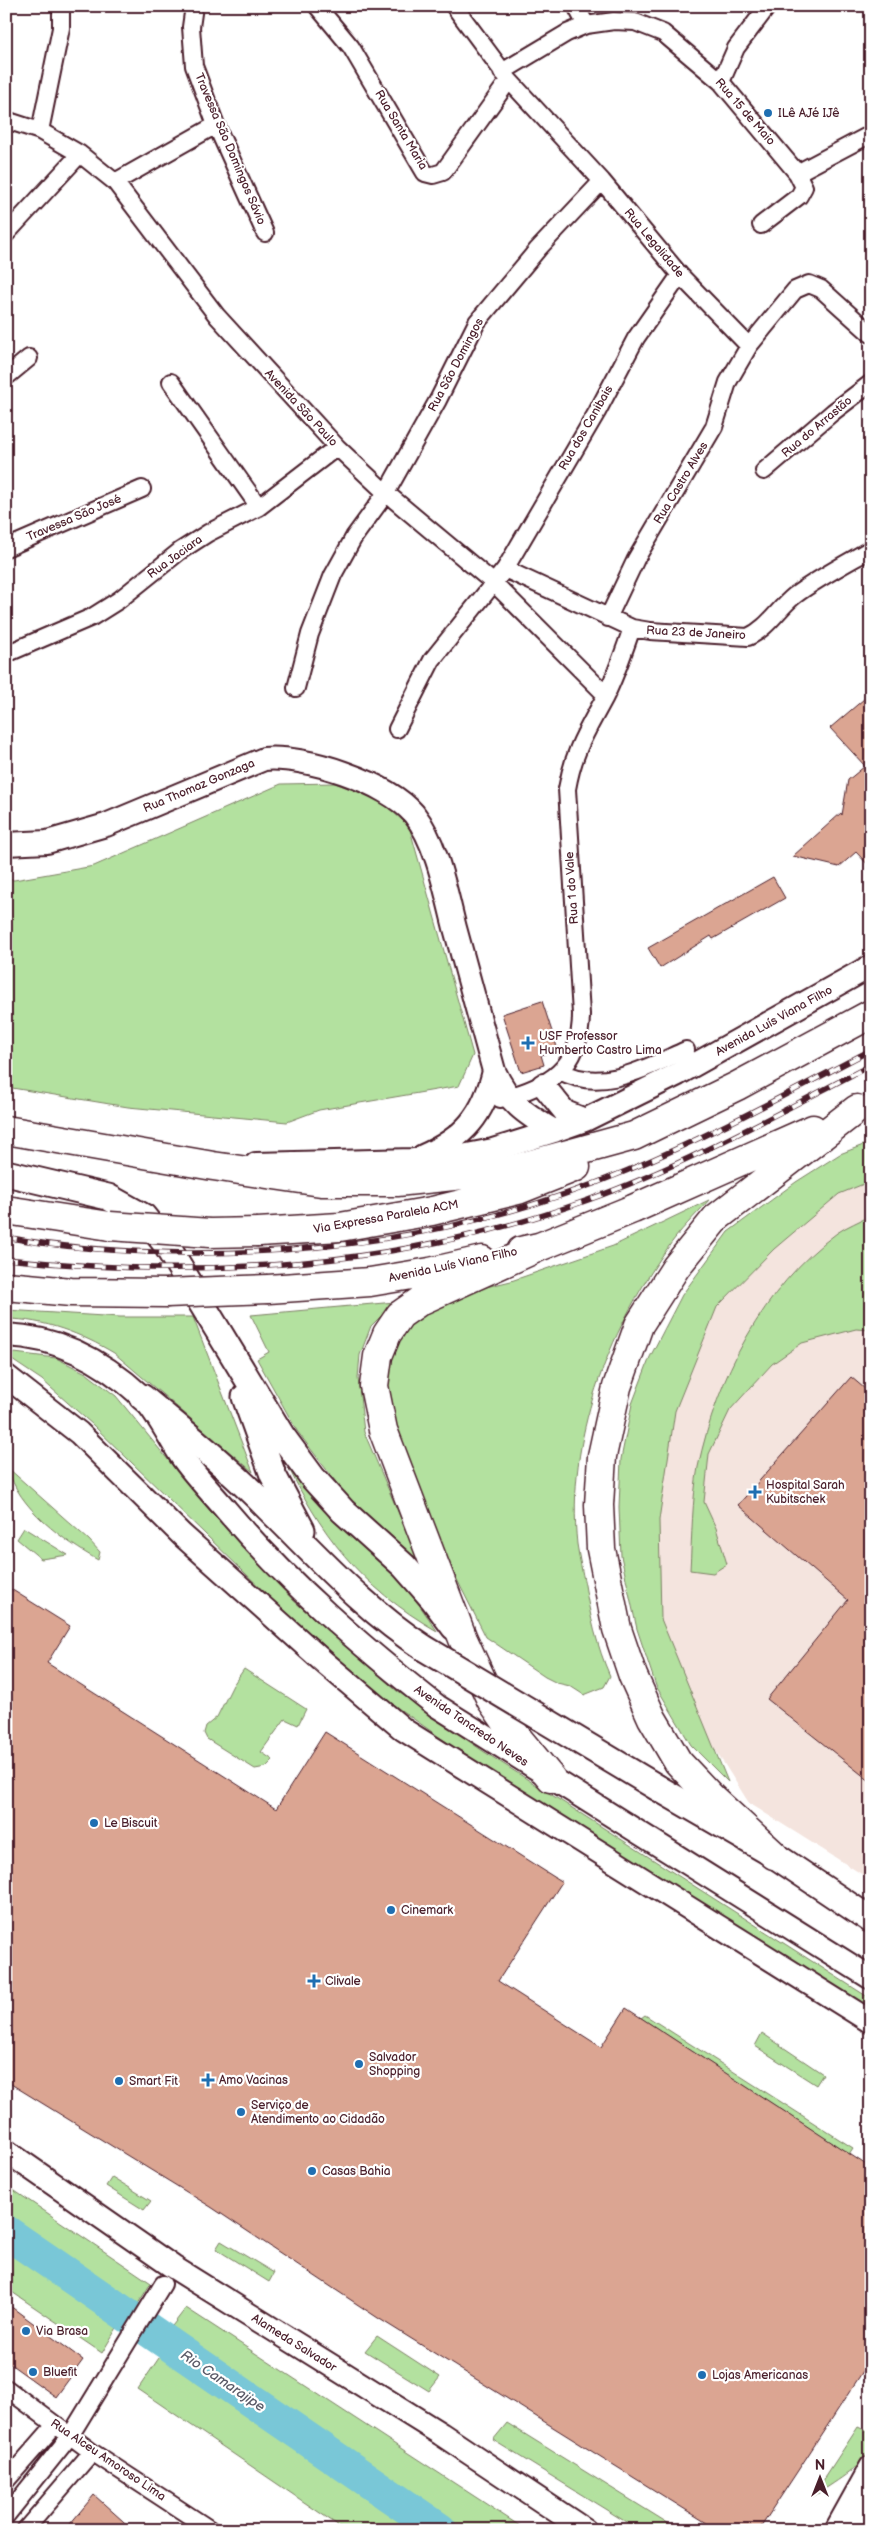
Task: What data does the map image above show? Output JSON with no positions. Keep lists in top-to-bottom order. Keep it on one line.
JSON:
{"streets":{"highway":["Avenida Luís Viana Filho","Via Expressa Paralela ACM"],"street":["Rua 15 de Maio","Rua Santa Maria","Travessa São Domingos Sávio","Rua Legalidade","Rua São Domingos","Avenida São Paulo","Rua do Arrastão","Rua dos Canibais","Rua Castro Alves","Travessa São José","Rua Jaciara","Rua 23 de Janeiro","Rua Thomaz Gonzaga","Rua 1 do Vale","Avenida Tancredo Neves","Alameda Salvador","Rua Alceu Amoroso Lima"]},"crossings":[["Rua 15 de Maio","Rua Santa Maria"],["Rua 15 de Maio","Rua Legalidade"],["Rua Santa Maria","Rua Legalidade"],["Rua Legalidade","Rua São Domingos"],["Rua Legalidade","Rua dos Canibais"],["Rua Legalidade","Rua Castro Alves"],["Rua São Domingos","Avenida São Paulo"],["Avenida São Paulo","Rua dos Canibais"],["Avenida São Paulo","Rua Jaciara"],["Avenida São Paulo","Rua 1 do Vale"],["Rua dos Canibais","Rua 23 de Janeiro"],["Rua Castro Alves","Rua 23 de Janeiro"],["Rua 23 de Janeiro","Rua 1 do Vale"],["Rua Thomaz Gonzaga","Avenida Luís Viana Filho"],["Avenida Luís Viana Filho","Via Expressa Paralela ACM"]],"water":["Rio Camarajipe"],"places":{"other":["ILê AJé IJê","Le Biscuit","Cinemark","Salvador Shopping","Smart Fit","Serviço de Atendimento ao Cidadão","Casas Bahia","Via Brasa","Bluefit","Lojas Americanas"],"health":["USF Professor Humberto Castro Lima","Hospital Sarah Kubitschek","Clivale","Amo Vacinas"]},"north":"top"}
